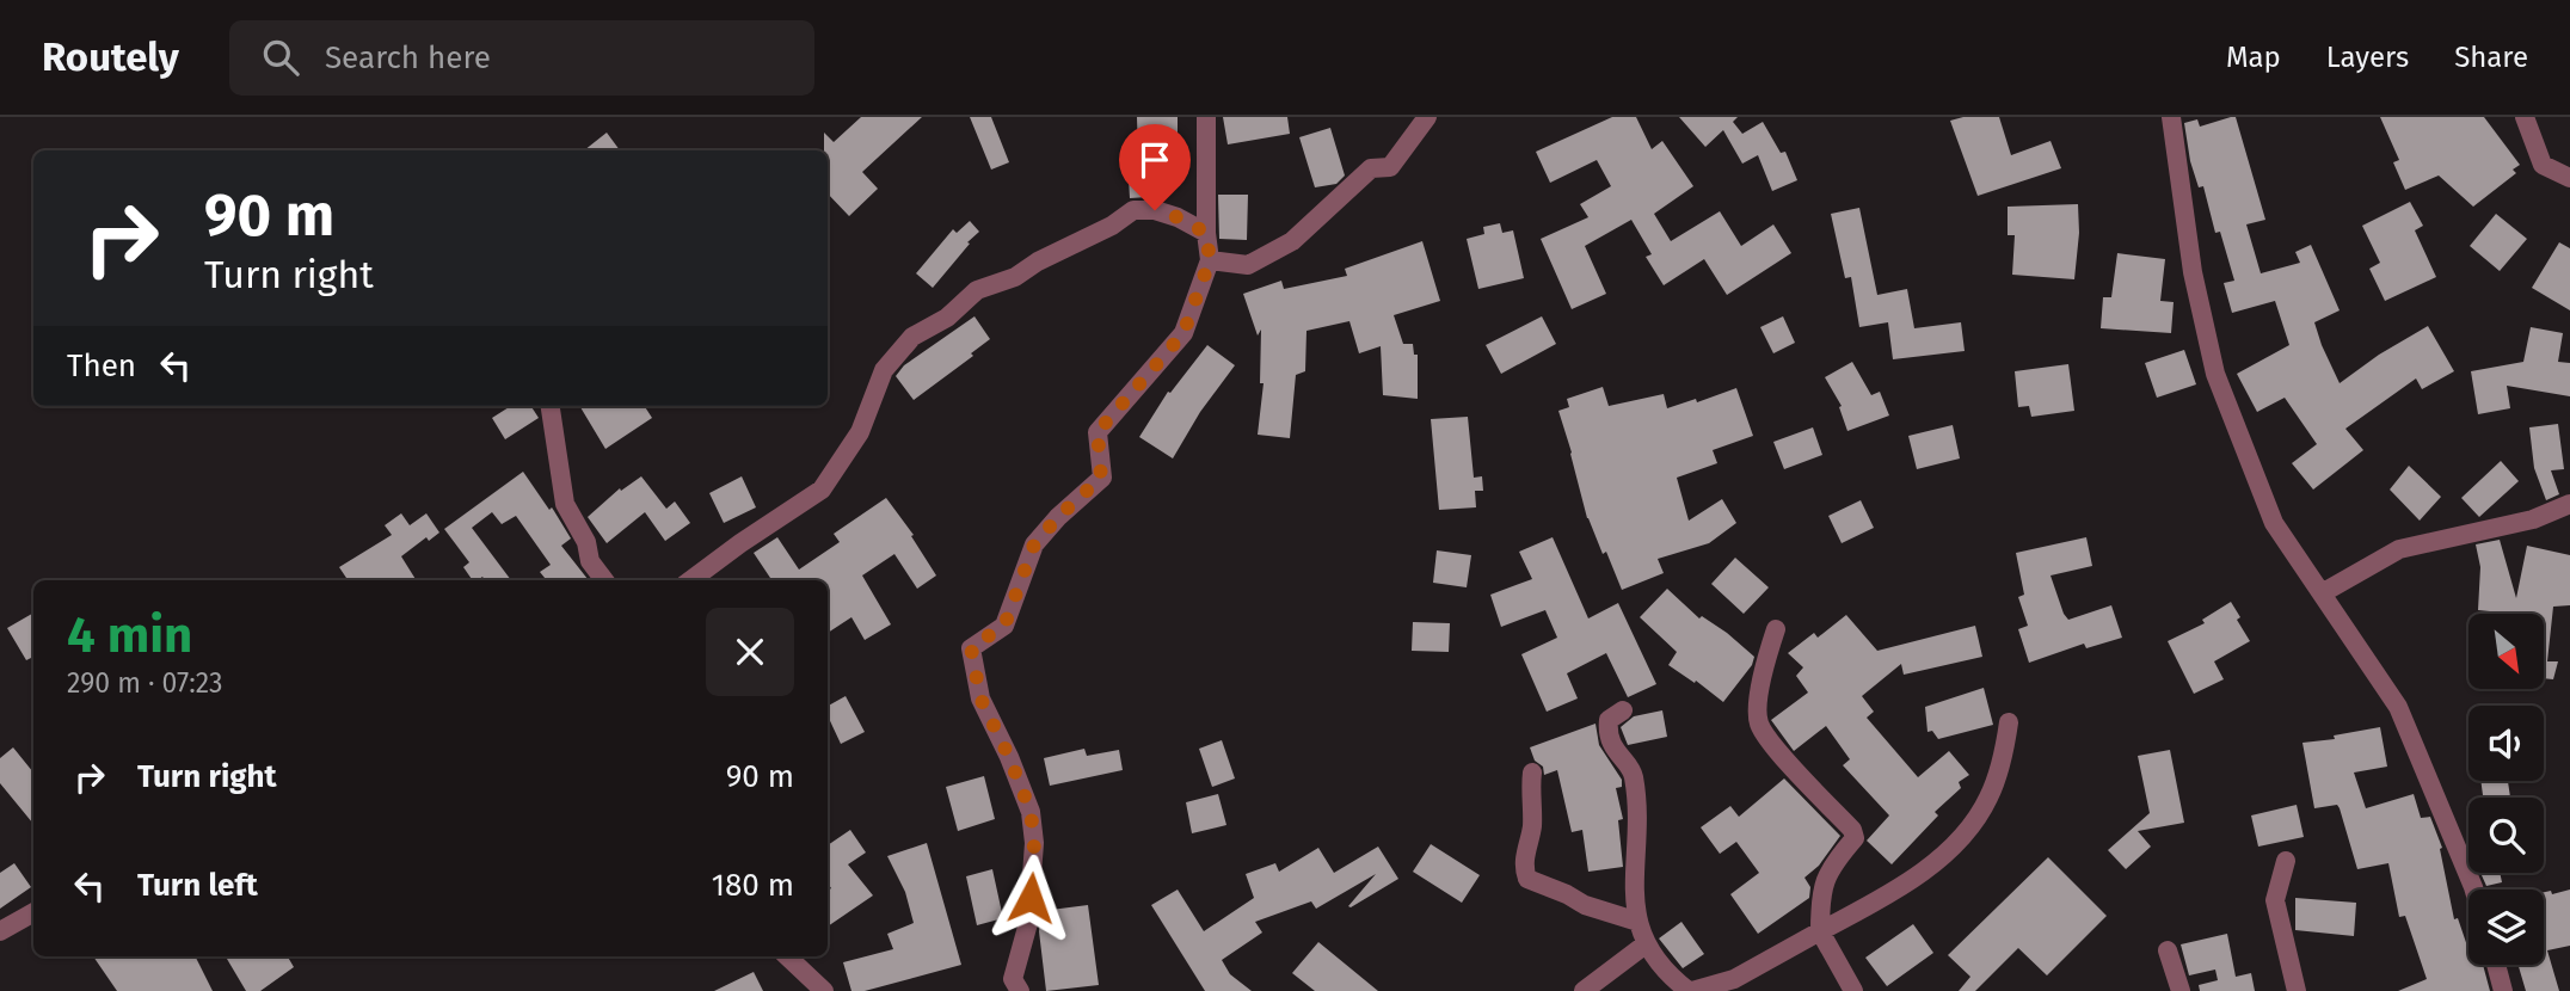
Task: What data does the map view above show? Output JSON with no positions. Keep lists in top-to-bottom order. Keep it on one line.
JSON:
{"north":"bottom right","page":{"header":"Routely","search":"Search here","nav":["Map","Layers","Share"],"turn":["90 m","Turn right"],"then":"Then","heading":["4 min","290 m · 07:23"],"list":[{"name":"Turn right","value":"90 m"},{"name":"Turn left","value":"180 m"}]}}
